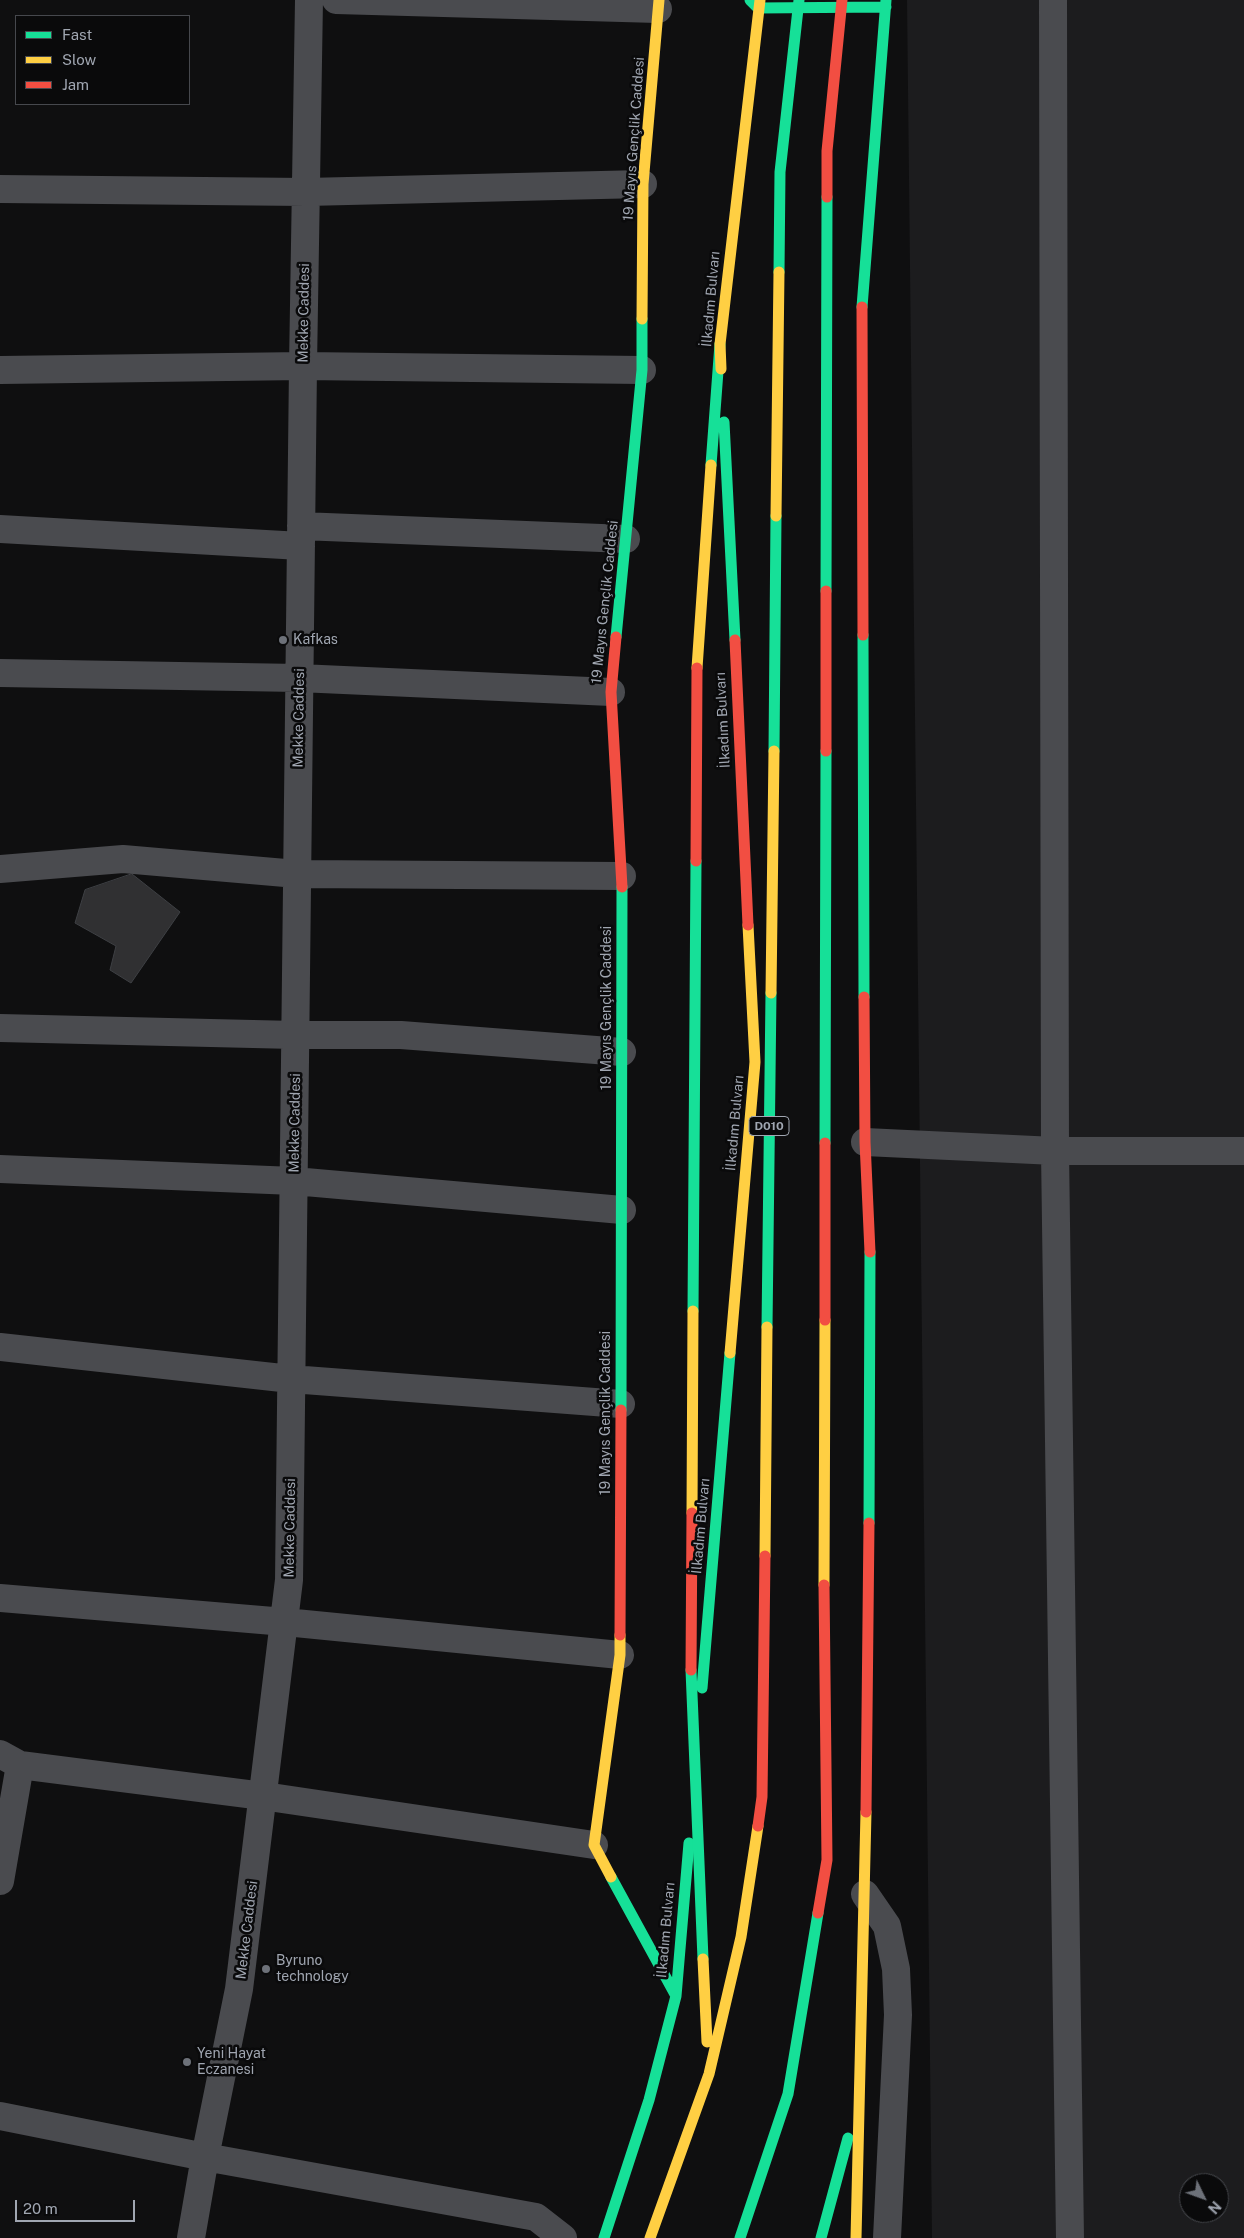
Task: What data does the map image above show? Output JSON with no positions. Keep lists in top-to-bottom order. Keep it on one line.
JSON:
{"streets":{"main road":["19 Mayıs Gençlik Caddesi","İlkadım Bulvarı","D010"],"street":["Mekke Caddesi"]},"places":["Kafkas","Byruno technology","Yeni Hayat Eczanesi"],"legend":["Fast","Slow","Jam"],"scale_bar":"20 m","north":"bottom right"}
